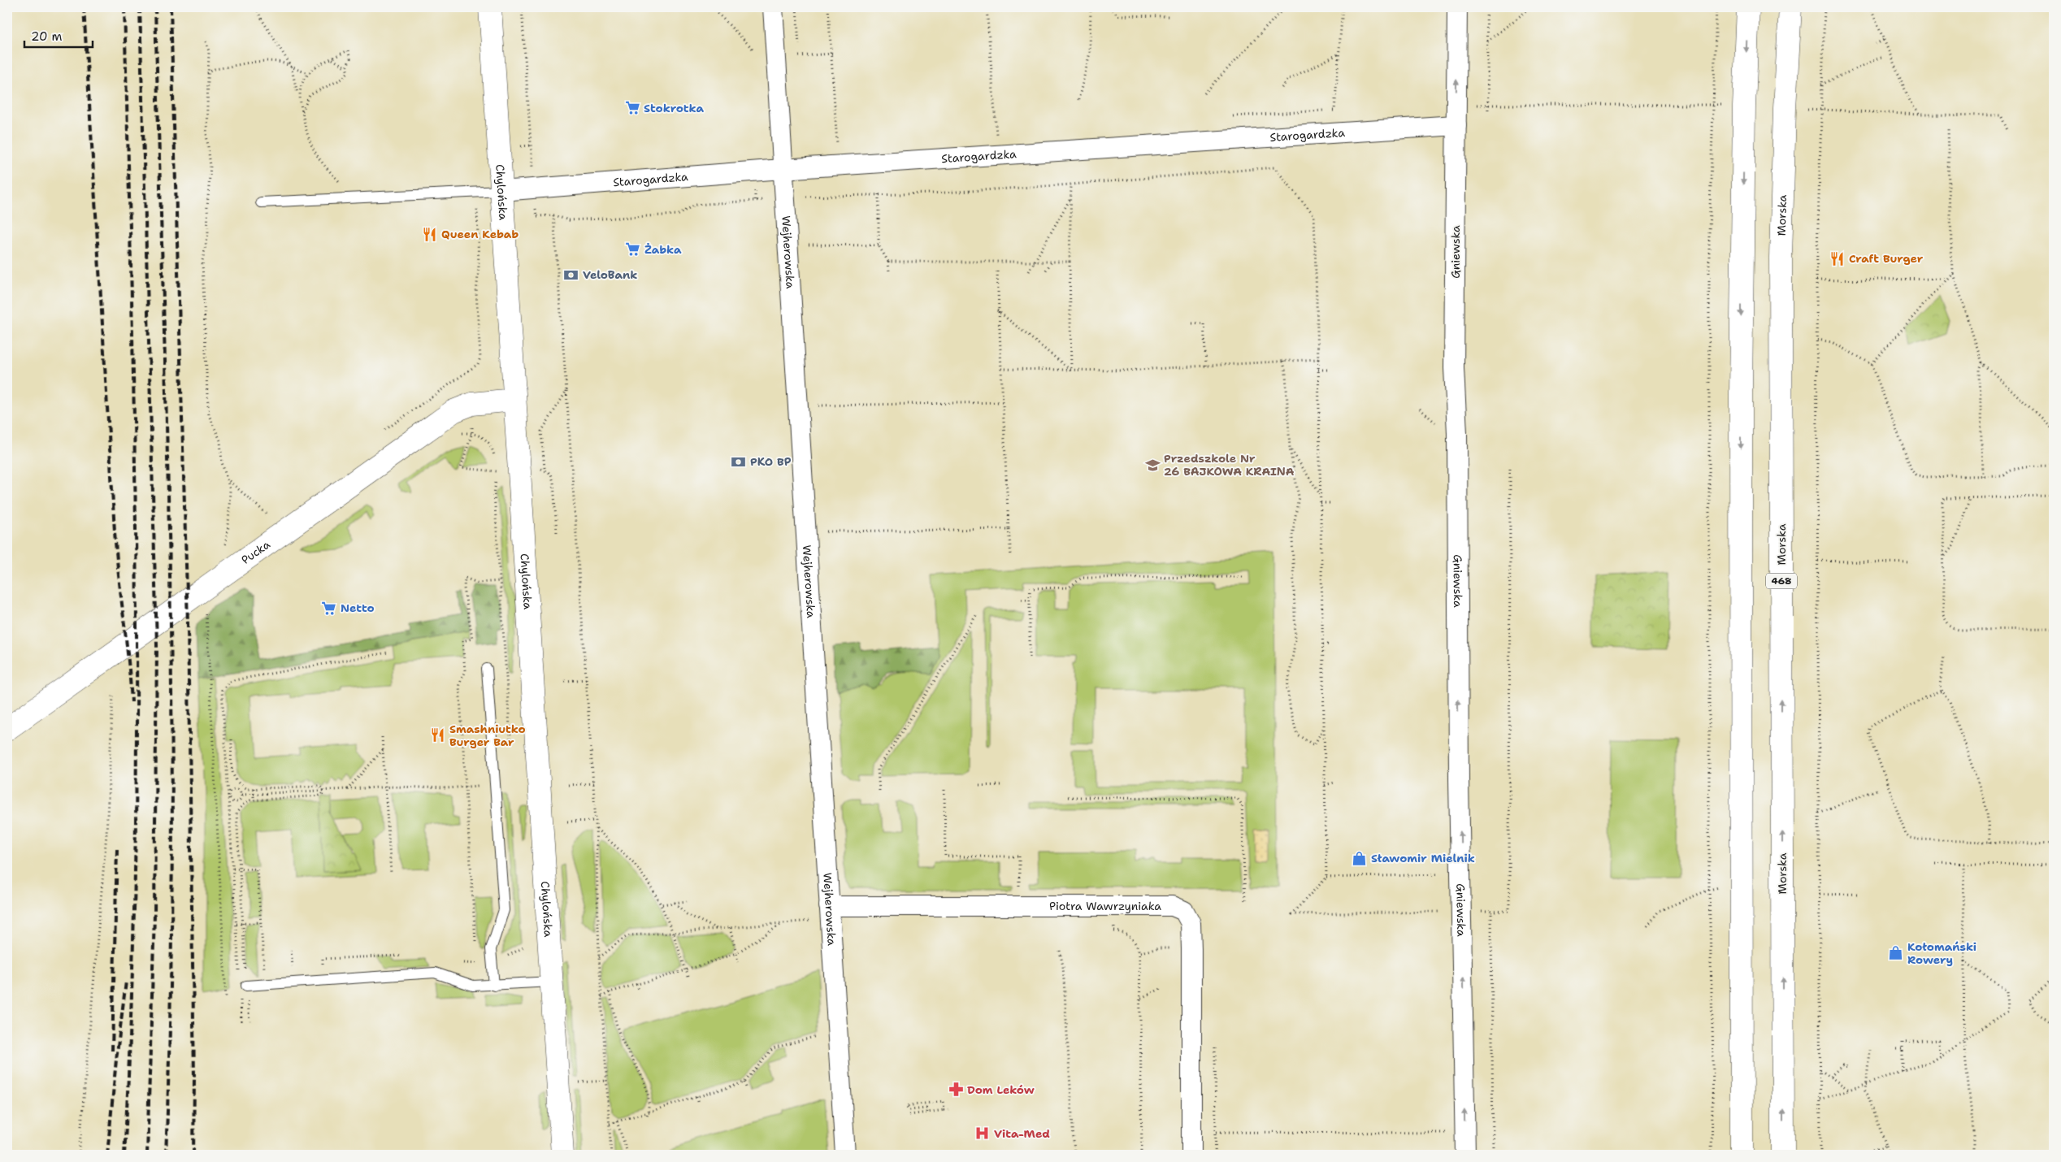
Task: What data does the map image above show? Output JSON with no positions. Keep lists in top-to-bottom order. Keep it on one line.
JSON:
{"streets":{"main road":["Chylońska","Morska","Pucka","468"],"street":["Starogardzka","Gniewska","Wejherowska","Piotra Wawrzyniaka"]},"crossings":[["Starogardzka","Chylońska"],["Starogardzka","Gniewska"],["Starogardzka","Wejherowska"],["Chylońska","Pucka"],["Wejherowska","Piotra Wawrzyniaka"]],"one_way":["Gniewska"],"places":{"supermarket":["Stokrotka","Żabka","Netto"],"restaurant":["Queen Kebab","Craft Burger","Smashniutko Burger Bar"],"bank":["VeloBank","PKO BP"],"school or university":["Przedszkole Nr 26 BAJKOWA KRAINA"],"shop":["Sławomir Mielnik","Kołomański Rowery"],"pharmacy":["Dom Leków"],"hospital":["Vita-Med"]},"scale_bar":"20 m"}
